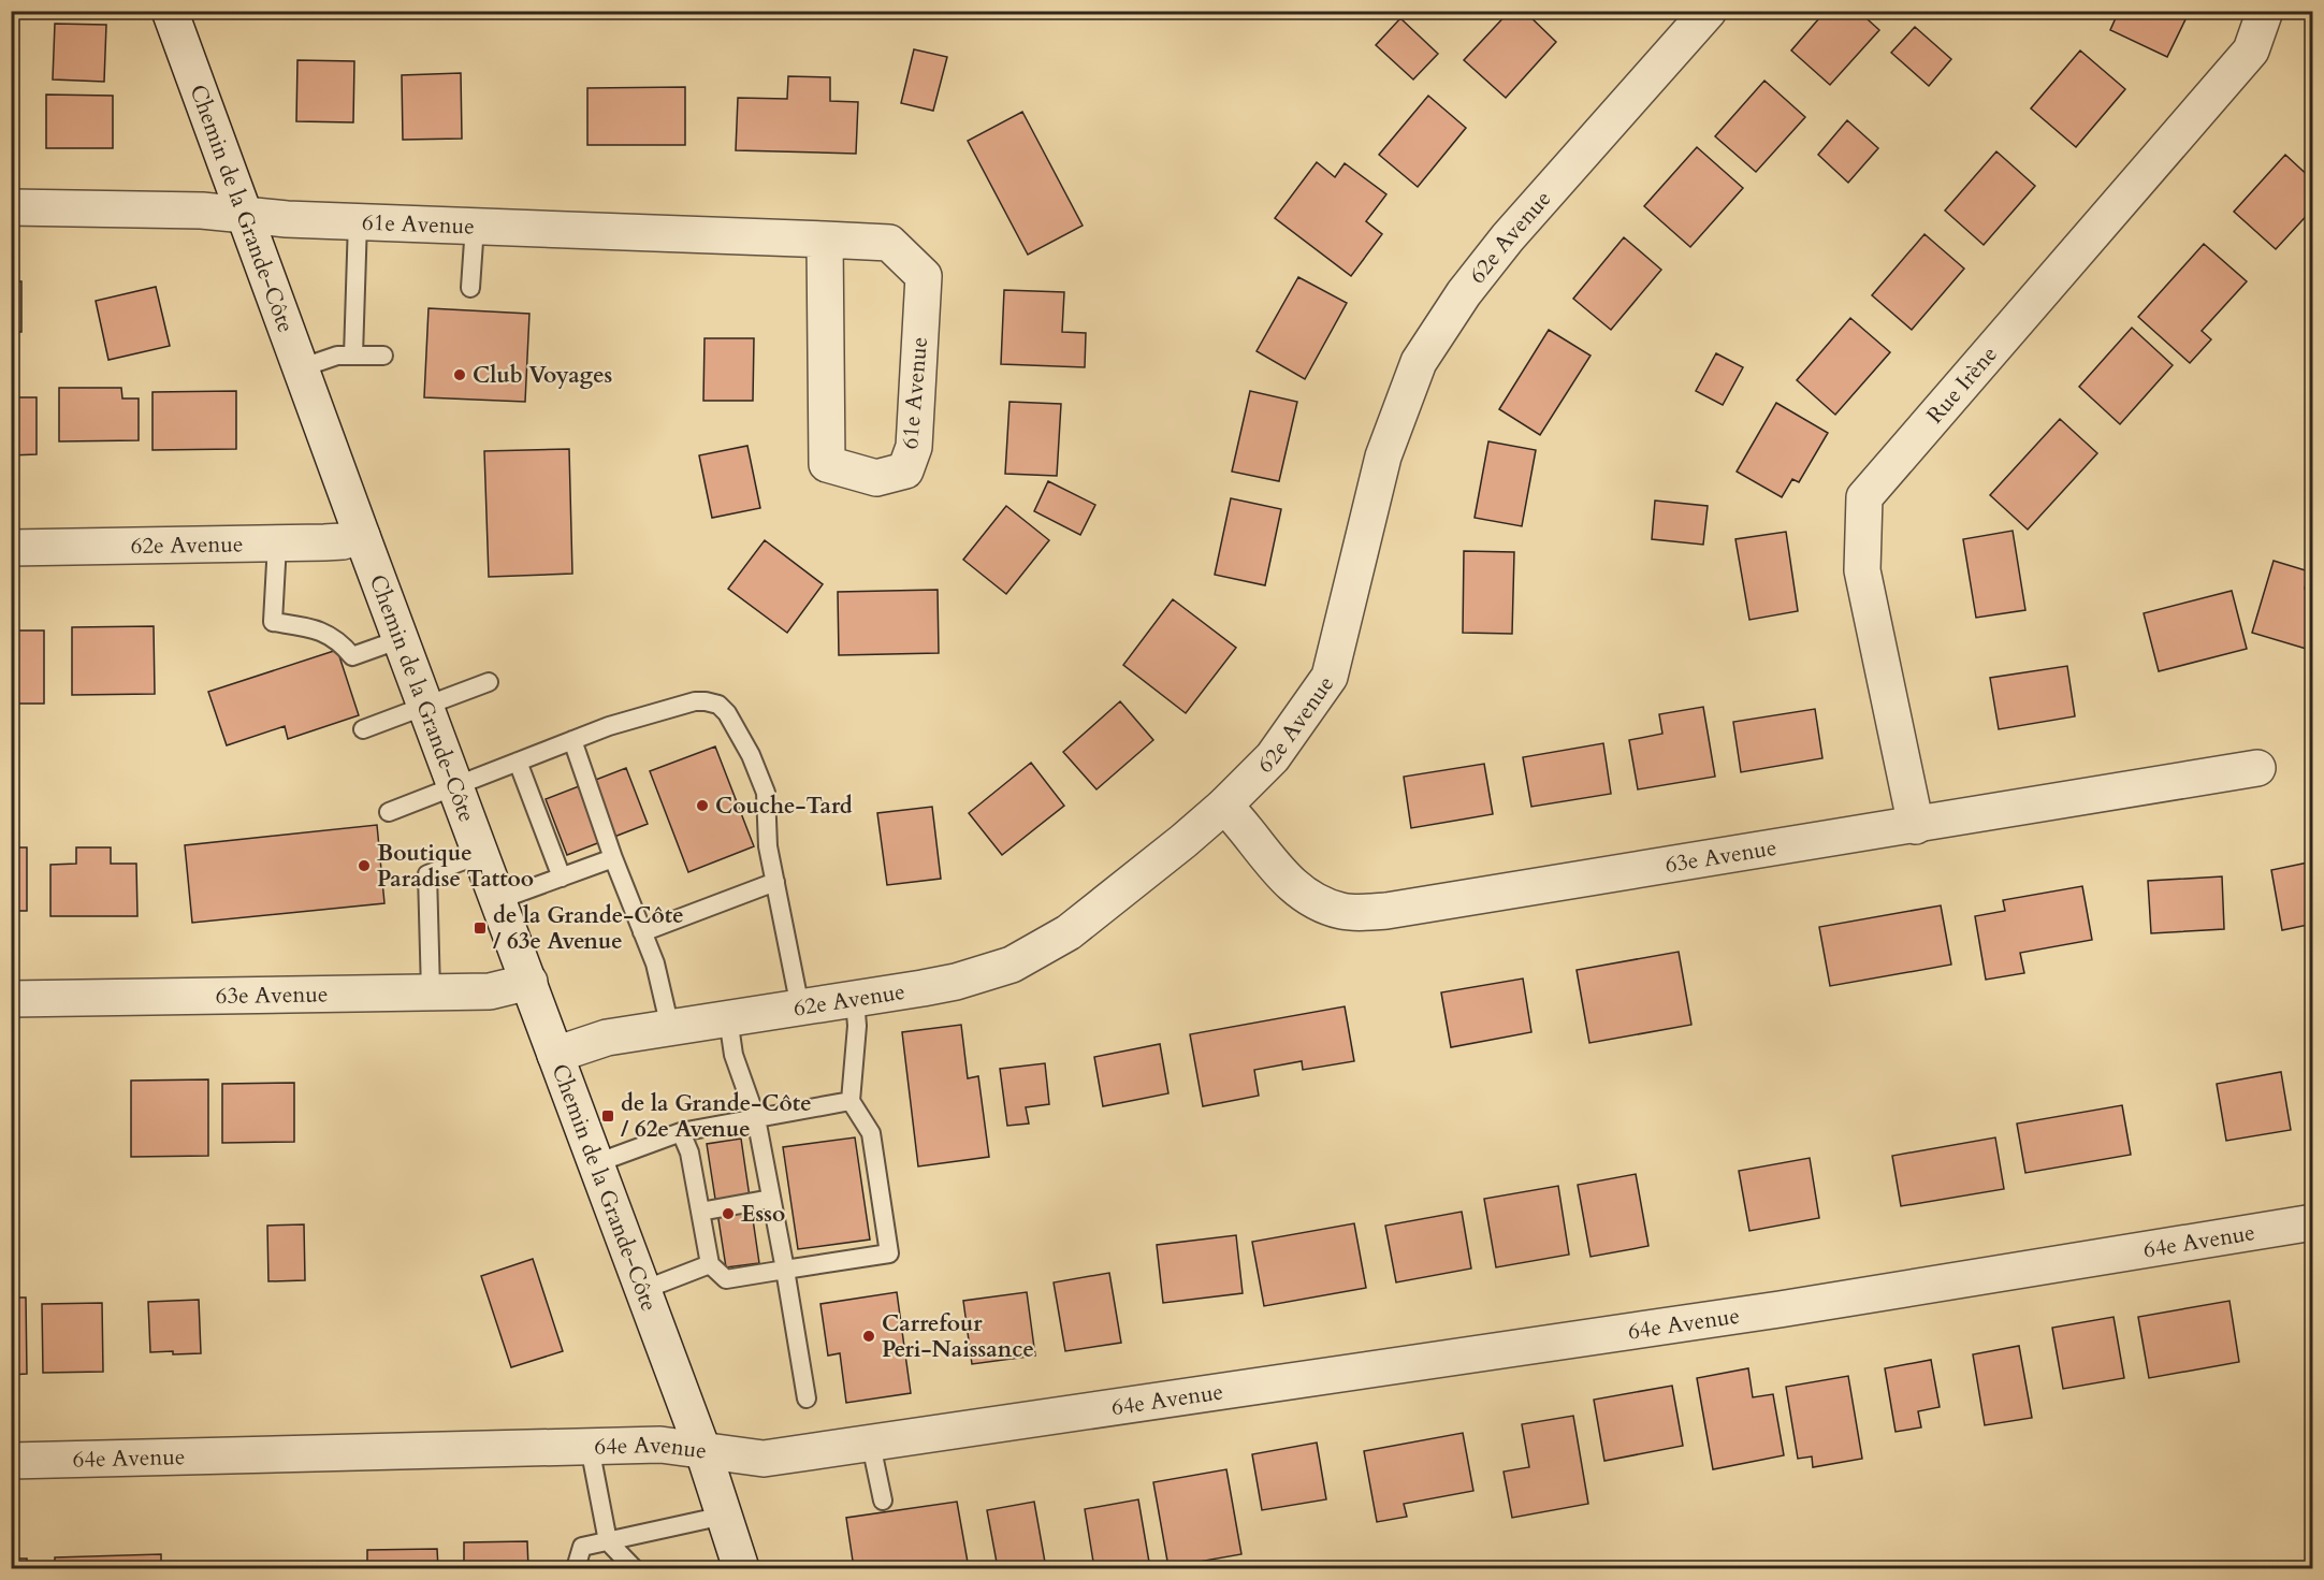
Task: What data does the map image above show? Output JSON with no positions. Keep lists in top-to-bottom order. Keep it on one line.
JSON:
{"streets":{"street":["Chemin de la Grande-Côte","61e Avenue","62e Avenue","Rue Irène","63e Avenue","64e Avenue"]},"crossings":[["Chemin de la Grande-Côte","61e Avenue"],["Chemin de la Grande-Côte","62e Avenue"],["Chemin de la Grande-Côte","63e Avenue"],["Chemin de la Grande-Côte","64e Avenue"],["62e Avenue","63e Avenue"],["Rue Irène","63e Avenue"]],"places":{"other":["Club Voyages","Couche-Tard","Boutique Paradise Tattoo","Esso","Carrefour Peri-Naissance"],"transit":["de la Grande-Côte / 63e Avenue","de la Grande-Côte / 62e Avenue"]}}
